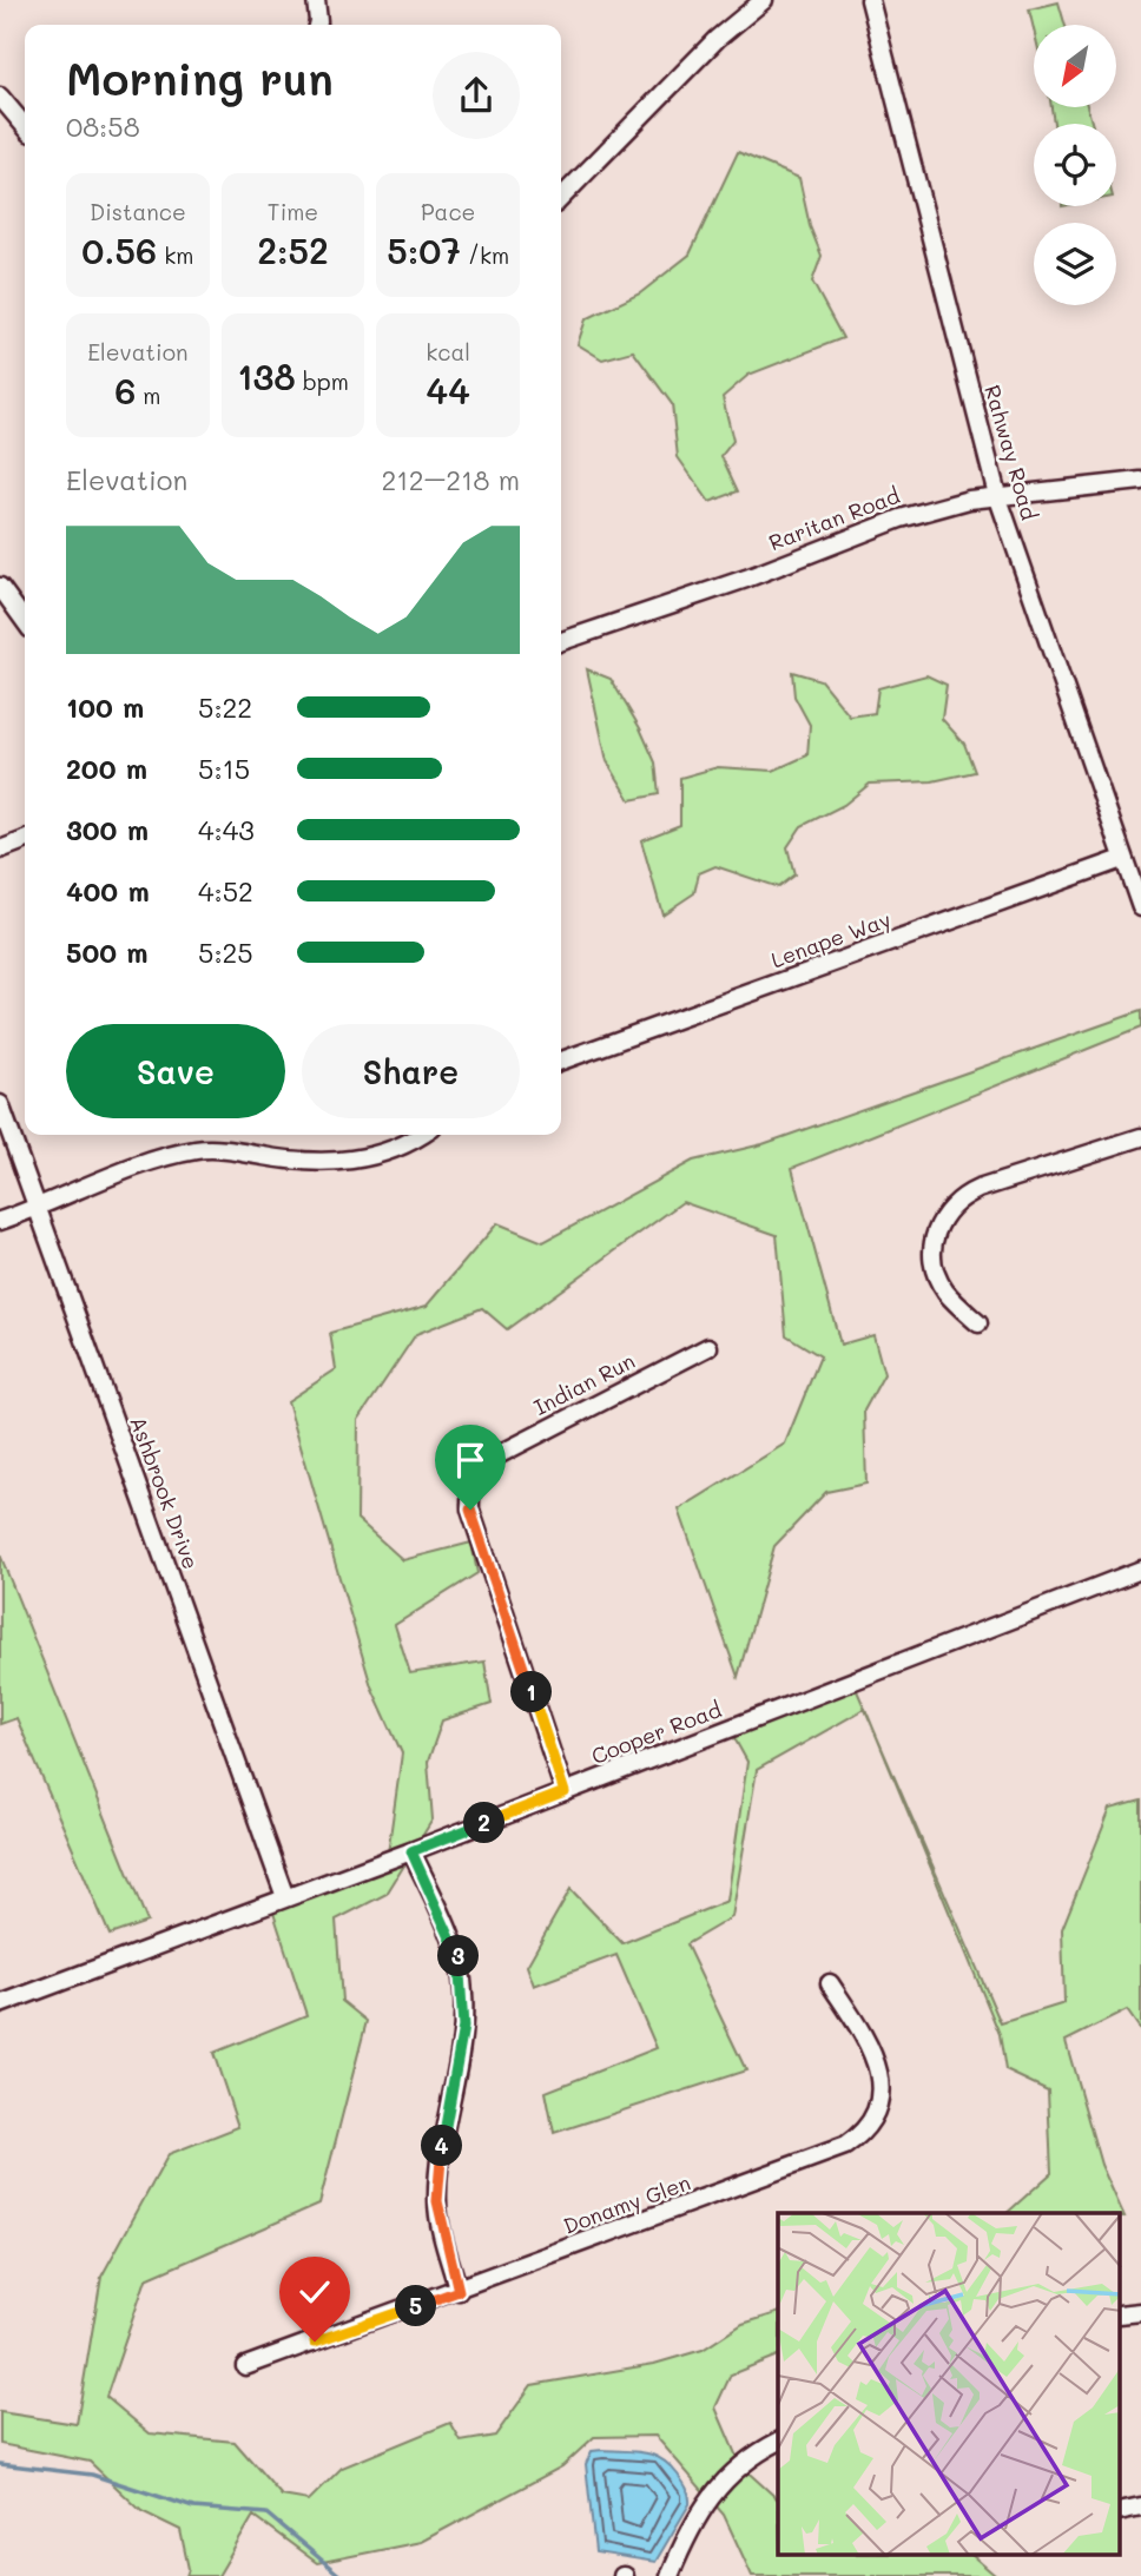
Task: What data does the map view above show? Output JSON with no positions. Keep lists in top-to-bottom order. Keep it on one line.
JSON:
{"streets":{"street":["Rahway Road","Raritan Road","Lenape Way","Indian Run","Ashbrook Drive","Cooper Road","Donamy Glen"]},"crossings":[["Rahway Road","Raritan Road"],["Rahway Road","Lenape Way"],["Indian Run","Cooper Road"],["Ashbrook Drive","Cooper Road"]],"north":"bottom left","page":{"heading":["Morning run","08:58"],"stats":[["Distance","0.56 km"],["Time","2:52"],["Pace","5:07 /km"],["Elevation","6 m"],["138 bpm"],["kcal","44"]],"chart":["Elevation","212–218 m"],"list":[{"name":"100 m","note":"5:22"},{"name":"200 m","note":"5:15"},{"name":"300 m","note":"4:43"},{"name":"400 m","note":"4:52"},{"name":"500 m","note":"5:25"}],"buttons":["Save","Share"],"pins":["1","2","3","4","5"]}}
